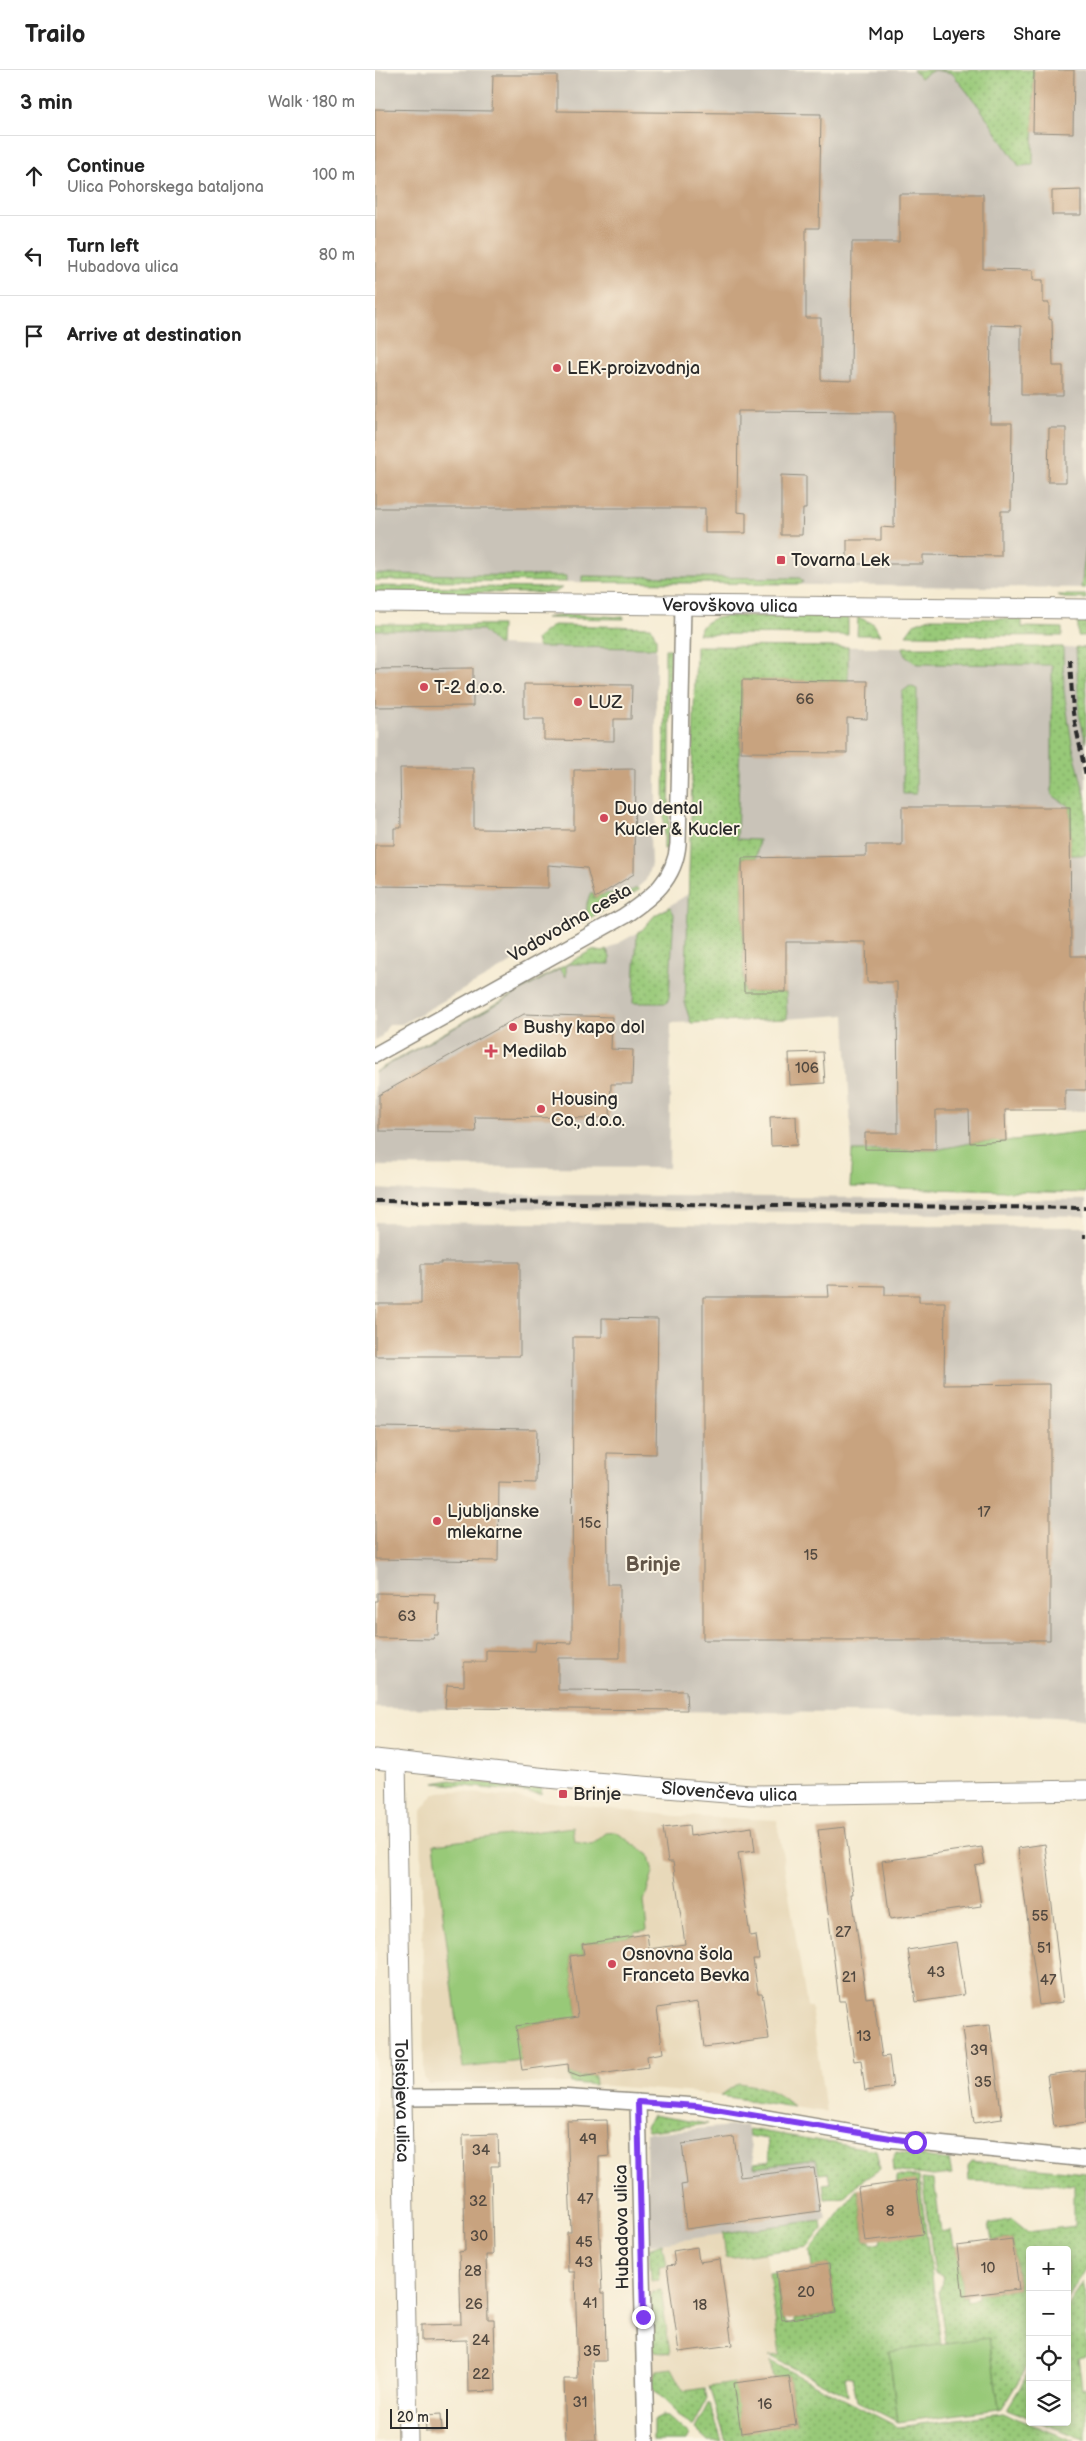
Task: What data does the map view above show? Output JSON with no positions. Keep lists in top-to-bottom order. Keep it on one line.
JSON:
{"streets":{"street":["Verovškova ulica","Vodovodna cesta","Slovenčeva ulica","Tolstojeva ulica","Hubadova ulica"]},"crossings":[["Verovškova ulica","Vodovodna cesta"],["Slovenčeva ulica","Tolstojeva ulica"]],"districts":["Brinje"],"places":{"other":["LEK-proizvodnja","T-2 d.o.o.","LUZ","Duo dental Kucler & Kucler","Bushy kapo dol","Housing Co., d.o.o.","Ljubljanske mlekarne","Osnovna šola Franceta Bevka"],"transit":["Tovarna Lek","Brinje"],"health":["Medilab"]},"house_numbers":["66","106","17","15c","15","63","55","27","51","43","21","47","13","39","35","49","34","47","32","8","30","45","43","10","28","20","41","26","18","24","35","22","31","16"],"scale_bar":"20 m","page":{"header":"Trailo","nav":["Map","Layers","Share"],"heading":["3 min","Walk · 180 m"],"list":[["Continue","Ulica Pohorskega bataljona","100 m"],["Turn left","Hubadova ulica","80 m"],"Arrive at destination"],"map_buttons":["+","−"],"scale":"20 m"}}
